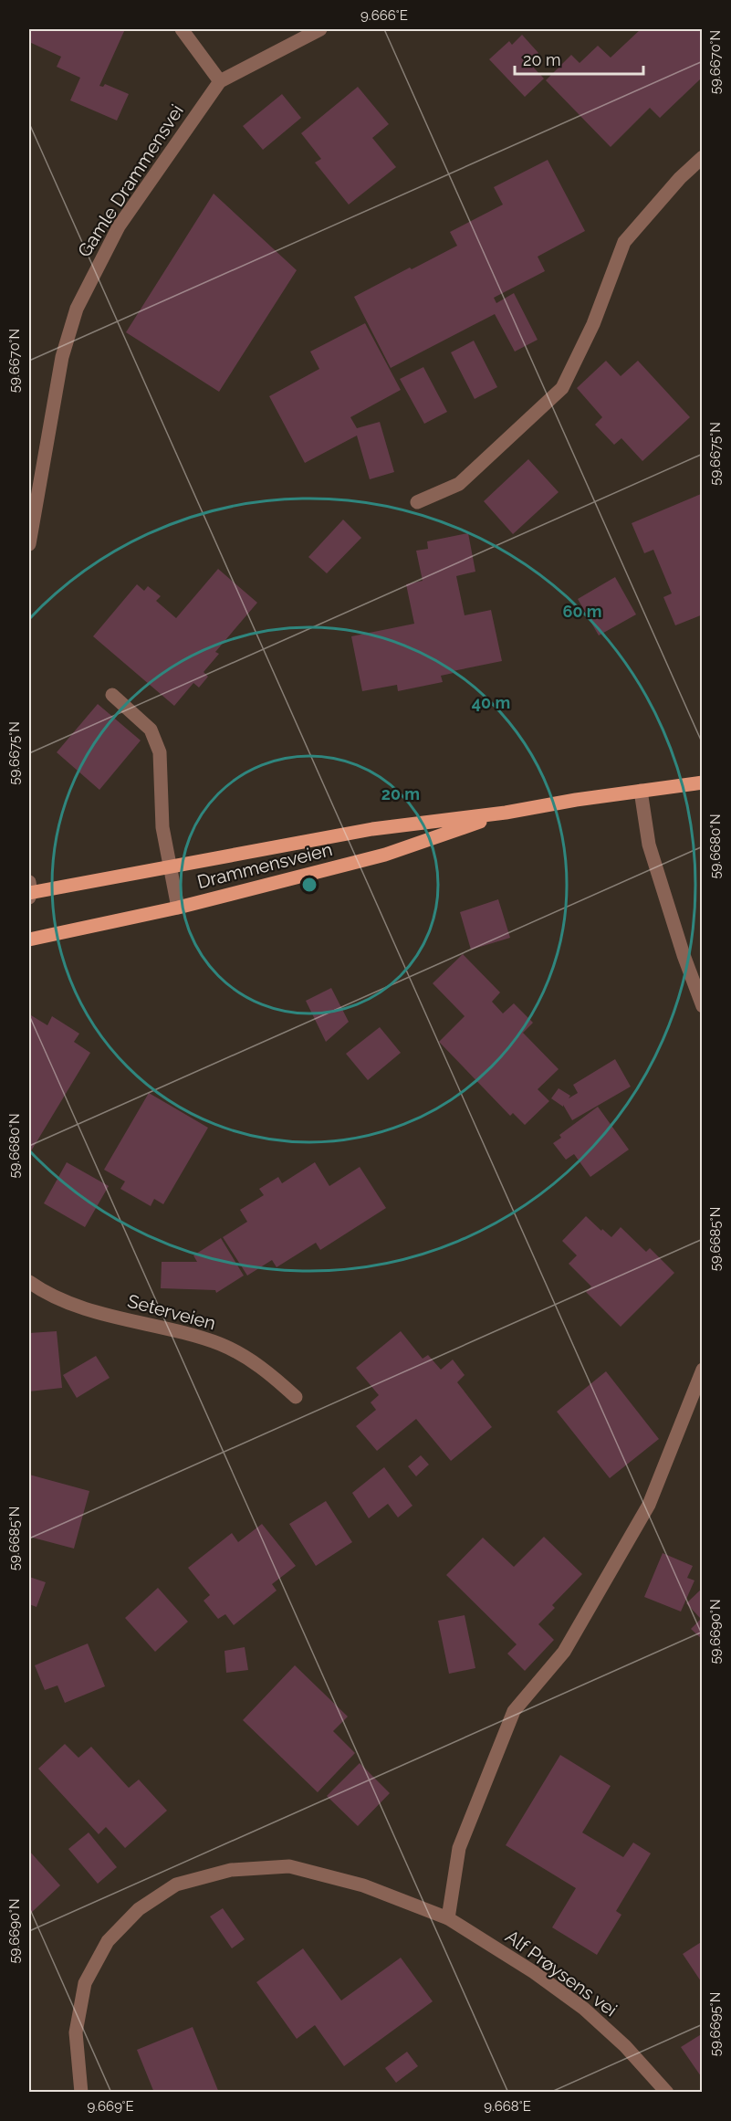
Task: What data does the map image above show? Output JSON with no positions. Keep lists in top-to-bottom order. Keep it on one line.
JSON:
{"streets":{"main road":["Drammensveien"],"street":["Gamle Drammensvei","Seterveien","Alf Prøysens vei"]},"scale_bar":"20 m","coordinates":["9.666°E","59.6670°N","59.6675°N","59.6680°N","59.6685°N","59.6690°N","59.6695°N","9.669°E","9.668°E"],"rings":["60 m","40 m","20 m"]}
